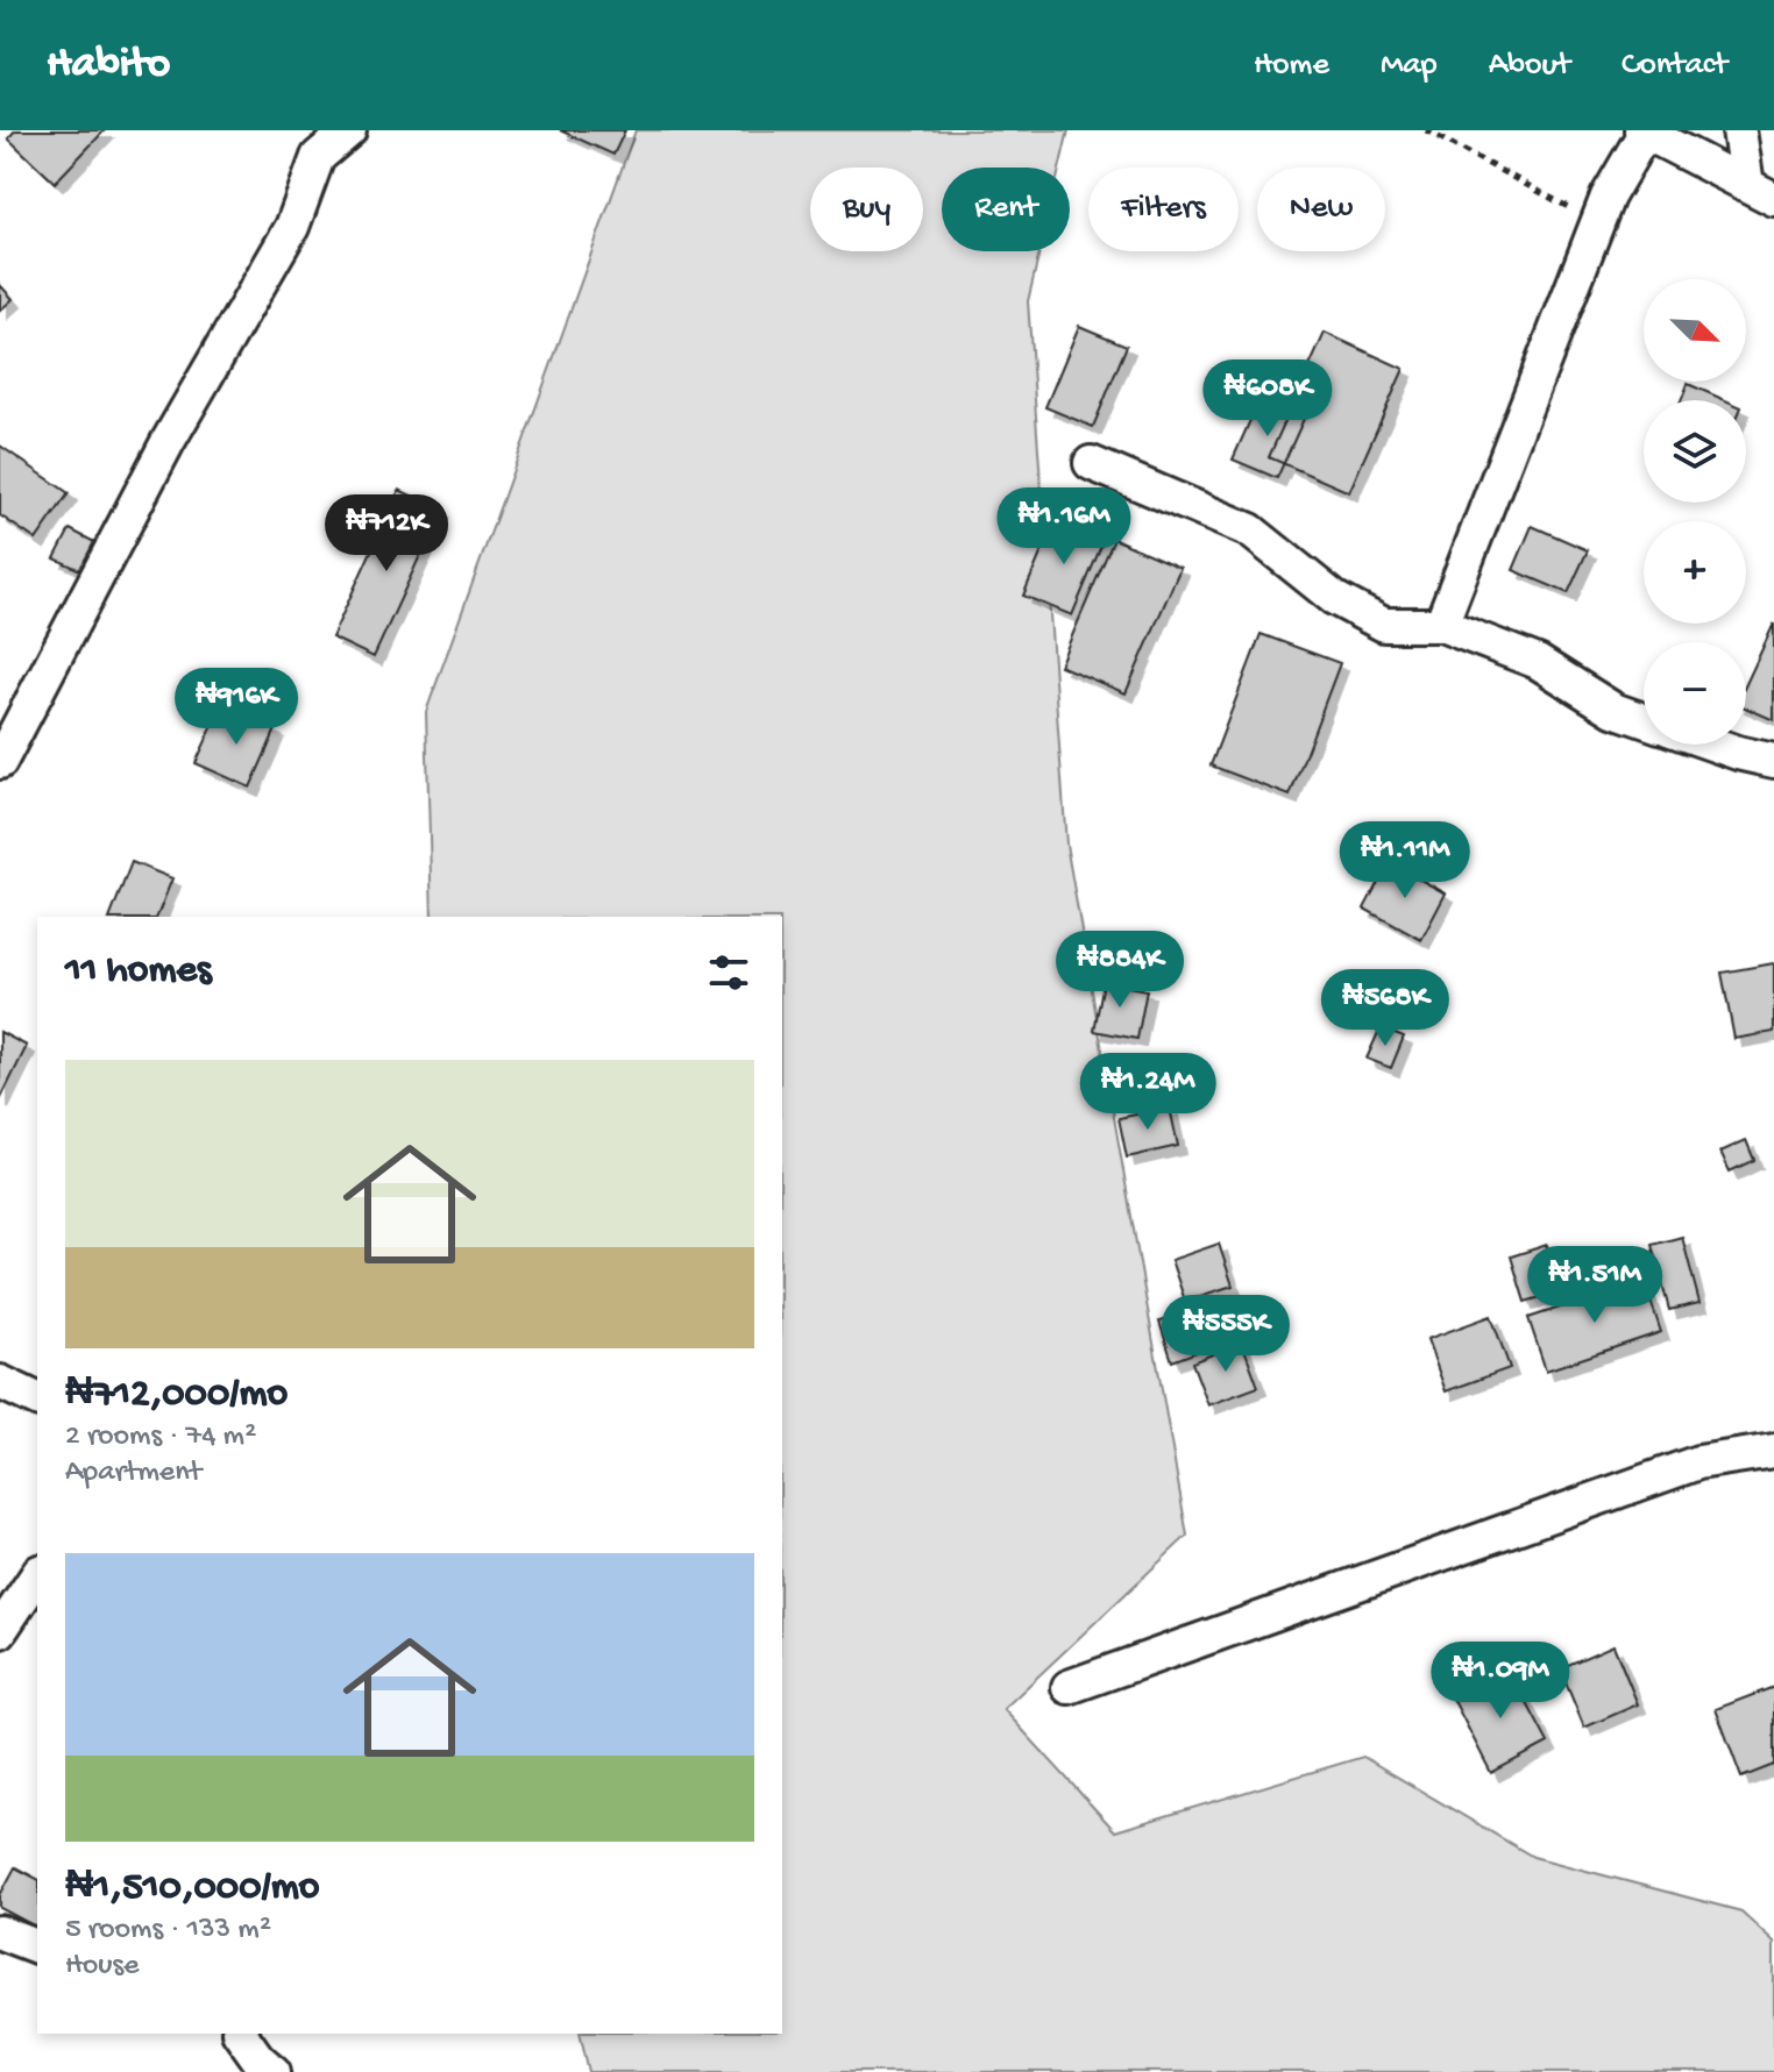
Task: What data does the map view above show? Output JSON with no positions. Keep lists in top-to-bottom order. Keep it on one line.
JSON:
{"north":"bottom right","page":{"header":"Habito","nav":["Home","Map","About","Contact"],"chip":["Buy","Rent","Filters","New"],"map_buttons":["+","−"],"price":["₦608K","₦1.16M","₦712K","₦916K","₦1.11M","₦884K","₦568K","₦1.24M","₦1.51M","₦555K","₦1.09M"],"heading":"11 homes","list":[{"name":"₦712,000/mo","note":"2 rooms · 74 m² · Apartment"},{"name":"₦1,510,000/mo","note":"5 rooms · 133 m² · House"}]}}
